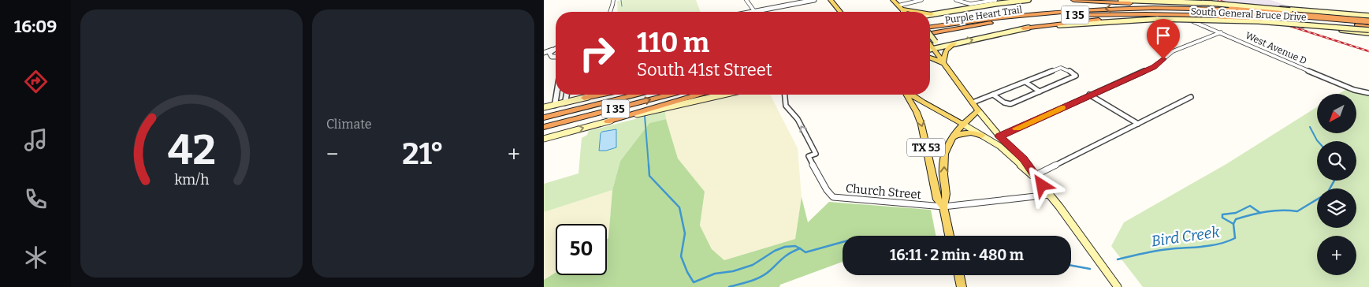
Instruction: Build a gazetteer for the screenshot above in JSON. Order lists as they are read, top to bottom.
{
  "streets": {
    "highway": ["Purple Heart Trail", "I 35"],
    "main road": ["South General Bruce Drive", "TX 53"],
    "street": ["West Avenue D", "Church Street"]
  },
  "crossings": [
    ["South General Bruce Drive", "West Avenue D"],
    ["TX 53", "Church Street"]
  ],
  "one_way": ["Church Street"],
  "water": ["Bird Creek"],
  "north": "bottom left",
  "page": {
    "tabs": "16:09",
    "tile": "Climate",
    "turn": ["110 m", "South 41st Street"],
    "map_buttons": "+",
    "heat": ["−", "21°", "+"],
    "limit": "50",
    "trip": "16:11 · 2 min · 480 m",
    "gauge": ["42", "km/h"]
  }
}
